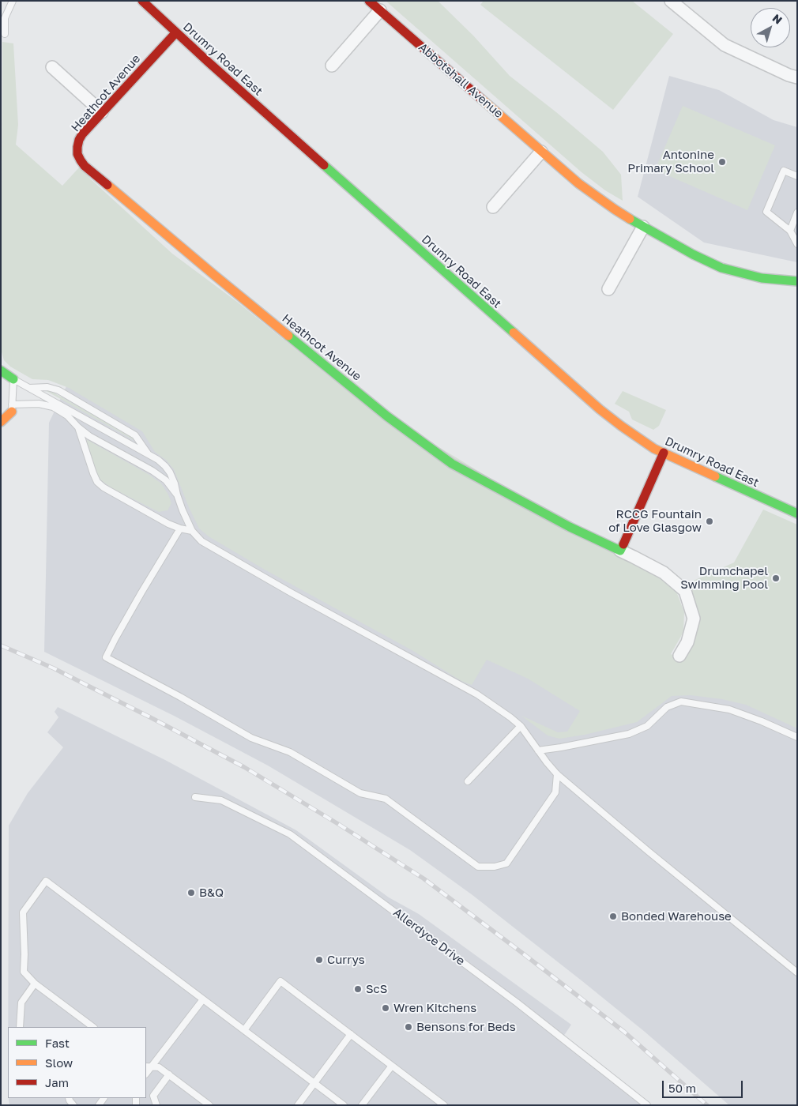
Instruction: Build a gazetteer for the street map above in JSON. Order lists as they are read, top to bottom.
{
  "streets": {
    "street": ["Drumry Road East", "Abbotshall Avenue", "Heathcot Avenue"],
    "lane": ["Allerdyce Drive"]
  },
  "crossings": [
    ["Drumry Road East", "Heathcot Avenue"]
  ],
  "places": [
    "Antonine Primary School",
    "RCCG Fountain of Love Glasgow",
    "Drumchapel Swimming Pool",
    "B&Q",
    "Bonded Warehouse",
    "Currys",
    "ScS",
    "Wren Kitchens",
    "Bensons for Beds"
  ],
  "legend": ["Fast", "Slow", "Jam"],
  "scale_bar": "50 m",
  "north": "top right"
}
